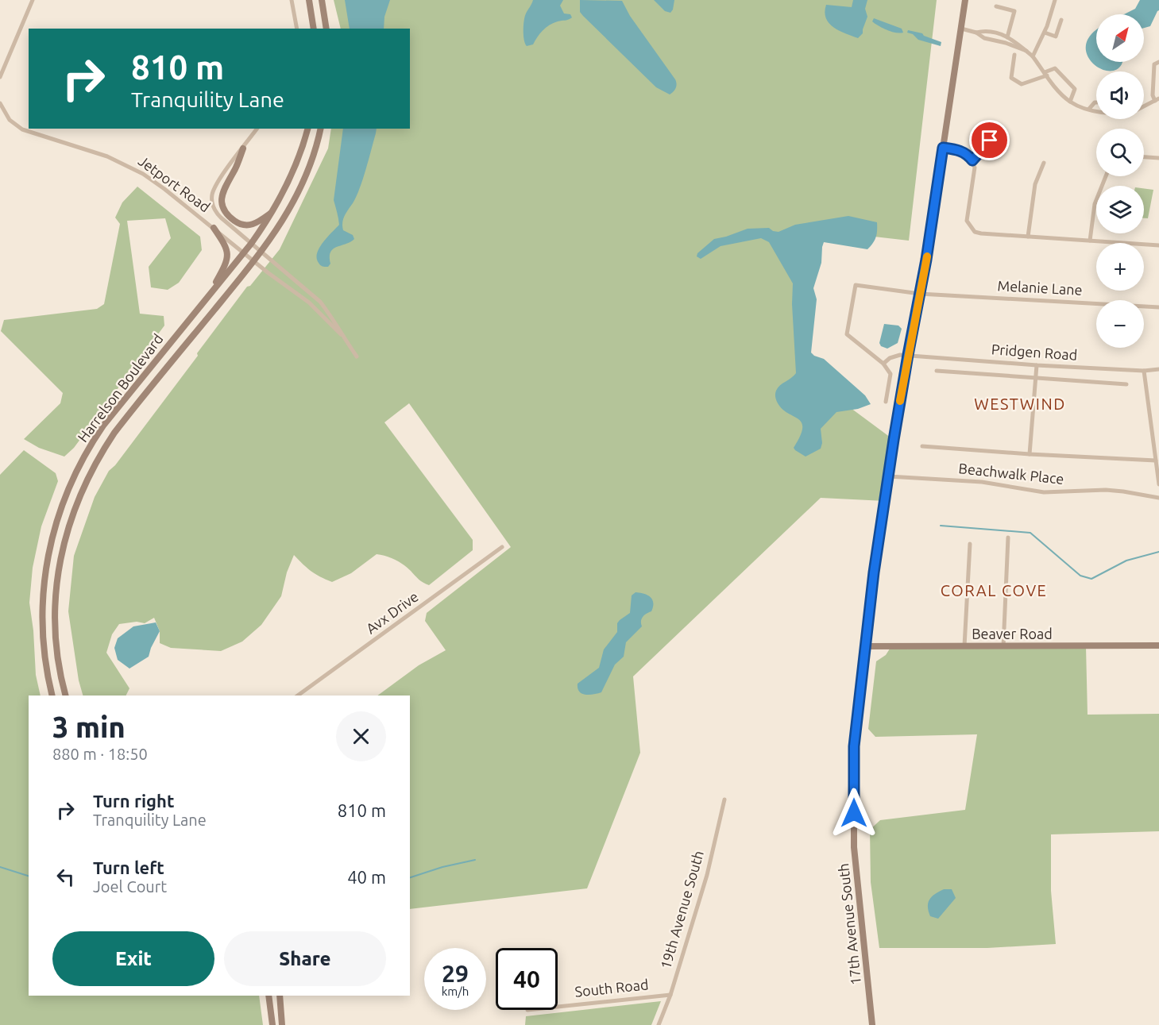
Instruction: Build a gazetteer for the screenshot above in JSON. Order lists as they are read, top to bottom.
{
  "streets": {
    "main road": ["Harrelson Boulevard", "Beaver Road", "17th Avenue South"],
    "street": [
      "Jetport Road",
      "Melanie Lane",
      "Pridgen Road",
      "Beachwalk Place",
      "Avx Drive",
      "19th Avenue South",
      "South Road"
    ]
  },
  "crossings": [
    ["Jetport Road", "Harrelson Boulevard"],
    ["Melanie Lane", "17th Avenue South"],
    ["Pridgen Road", "17th Avenue South"],
    ["Beachwalk Place", "17th Avenue South"],
    ["Beaver Road", "17th Avenue South"],
    ["19th Avenue South", "South Road"]
  ],
  "districts": ["WESTWIND", "CORAL COVE"],
  "north": "top right",
  "page": {
    "map_buttons": ["+", "−"],
    "turn": ["810 m", "Tranquility Lane"],
    "heading": ["3 min", "880 m · 18:50"],
    "list": [
      {
        "name": "Turn right",
        "note": "Tranquility Lane",
        "value": "810 m"
      },
      {
        "name": "Turn left",
        "note": "Joel Court",
        "value": "40 m"
      }
    ],
    "buttons": ["Exit", "Share"],
    "speed": "29 km/h",
    "limit": "40"
  }
}
